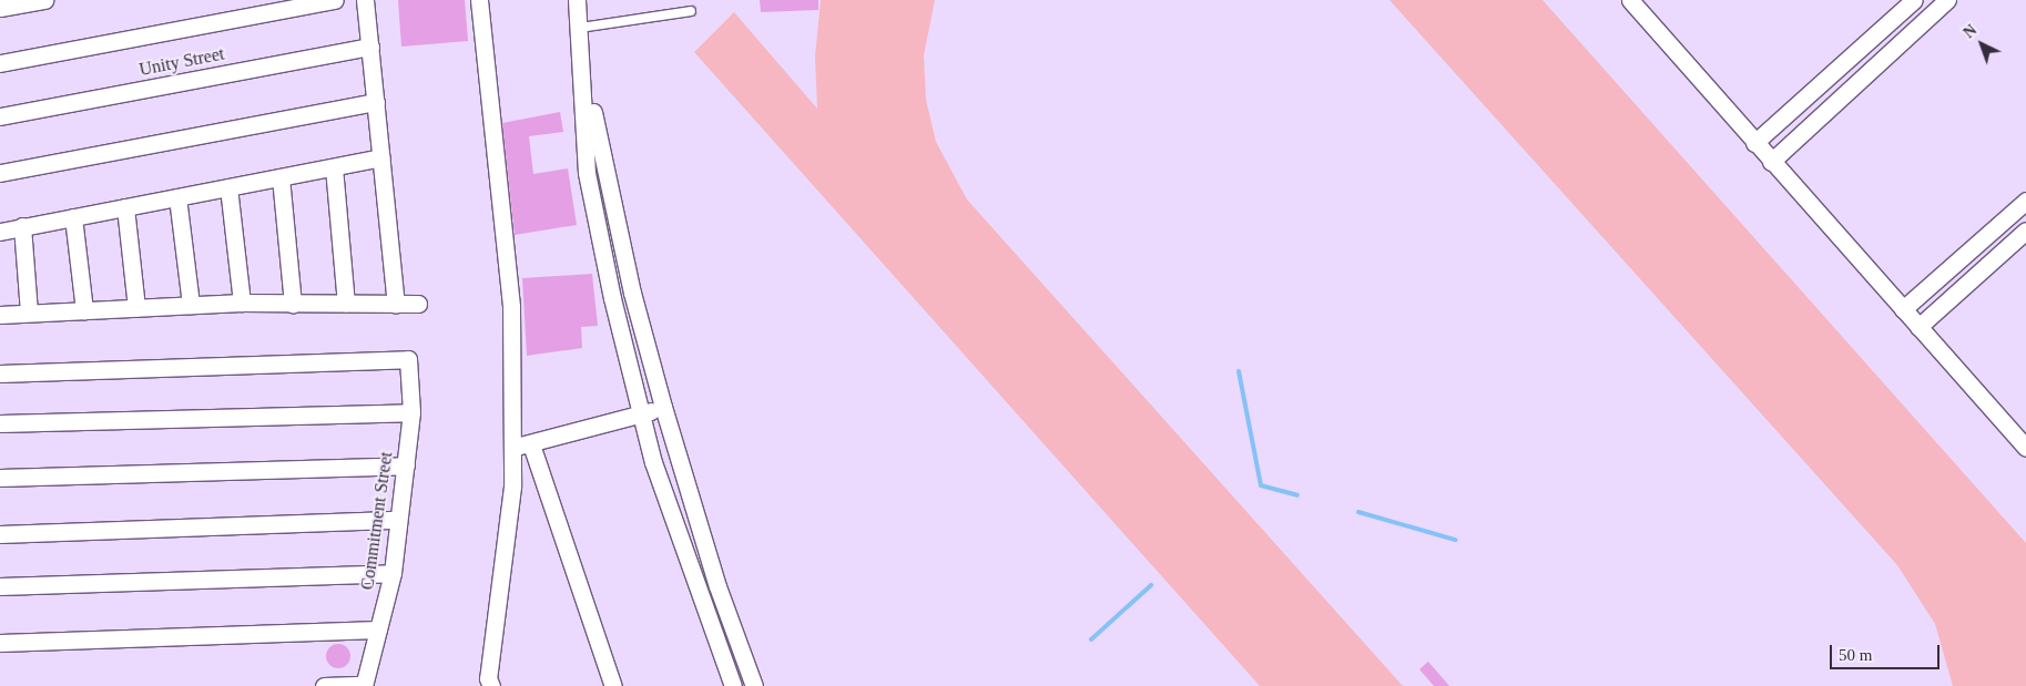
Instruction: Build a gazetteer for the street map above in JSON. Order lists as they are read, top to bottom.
{
  "streets": {
    "street": ["Unity Street", "Commitment Street"]
  },
  "scale_bar": "50 m",
  "north": "top left"
}
